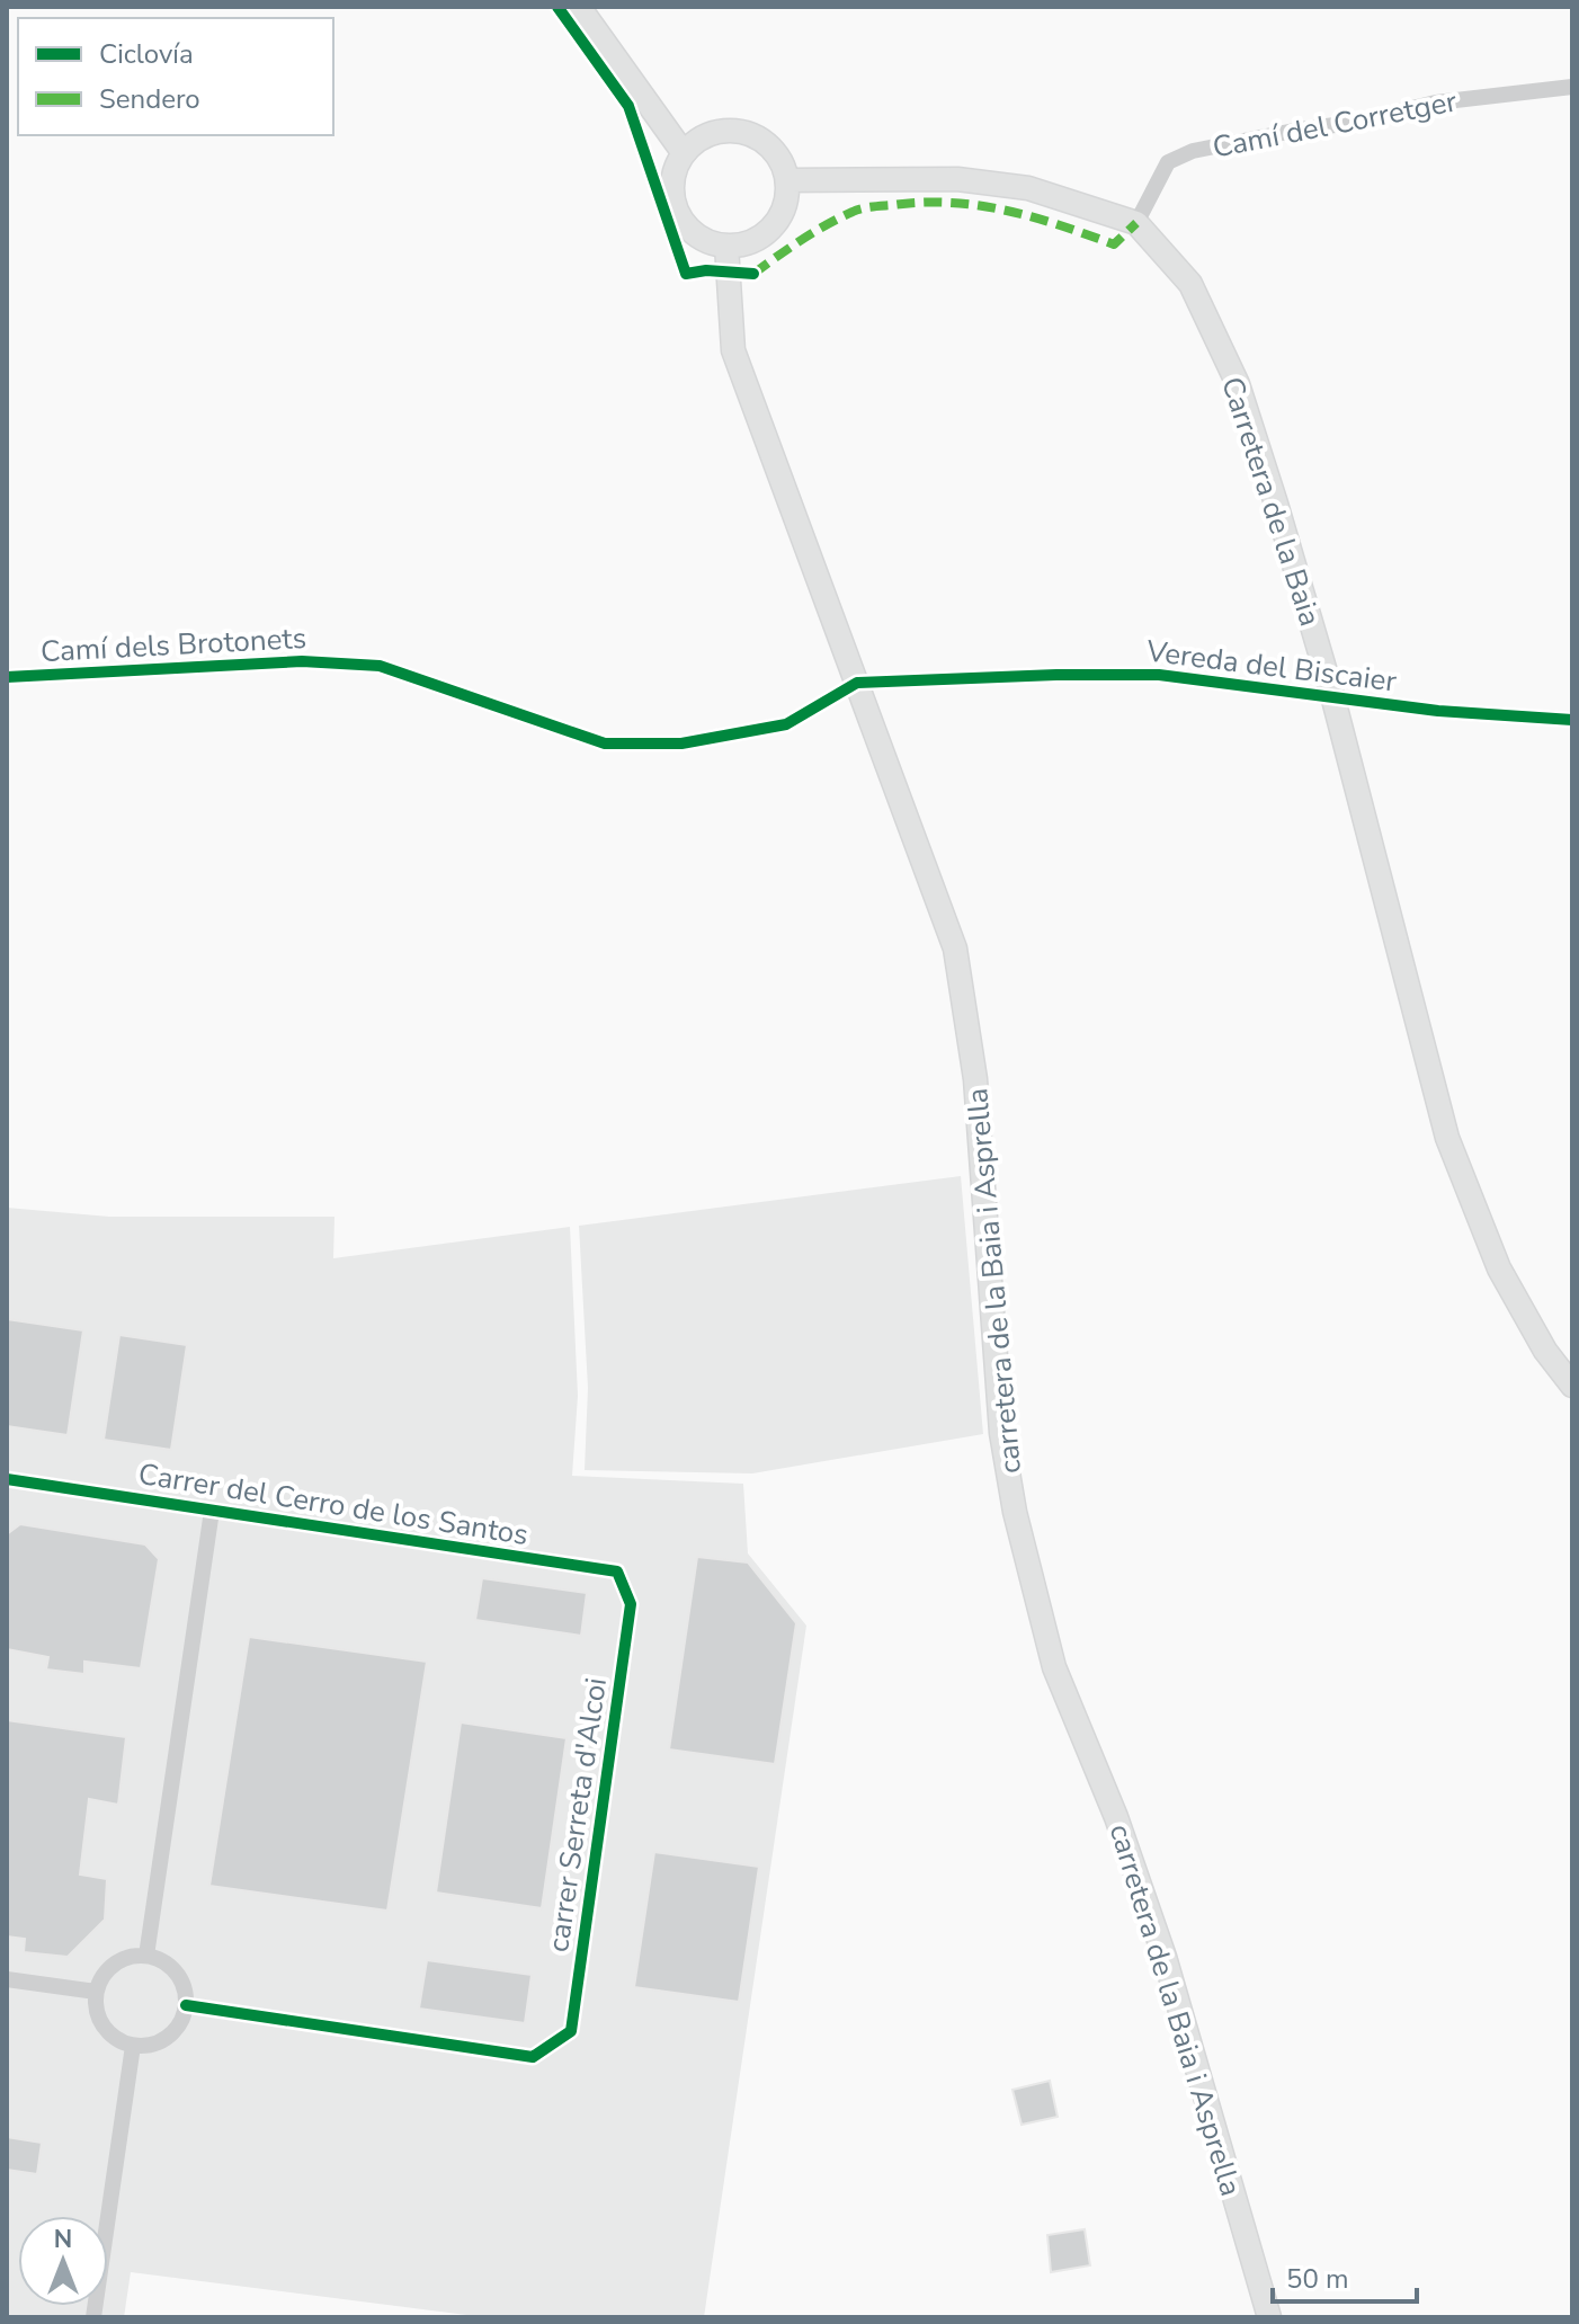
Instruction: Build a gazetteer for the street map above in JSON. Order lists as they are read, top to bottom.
{
  "streets": {
    "main road": ["Carretera de la Baia", "carretera de la Baia i Asprella"],
    "street": [
      "Camí del Corretger",
      "Camí dels Brotonets",
      "Vereda del Biscaier",
      "Carrer del Cerro de los Santos",
      "carrer Serreta d'Alcoi"
    ]
  },
  "crossings": [
    ["Camí del Corretger", "Carretera de la Baia"],
    ["Carretera de la Baia", "Vereda del Biscaier"],
    ["Camí dels Brotonets", "Vereda del Biscaier"],
    ["Camí dels Brotonets", "carretera de la Baia i Asprella"],
    ["Vereda del Biscaier", "carretera de la Baia i Asprella"],
    ["Carrer del Cerro de los Santos", "carrer Serreta d'Alcoi"]
  ],
  "legend": ["Ciclovía", "Sendero"],
  "scale_bar": "50 m",
  "north": "top"
}
